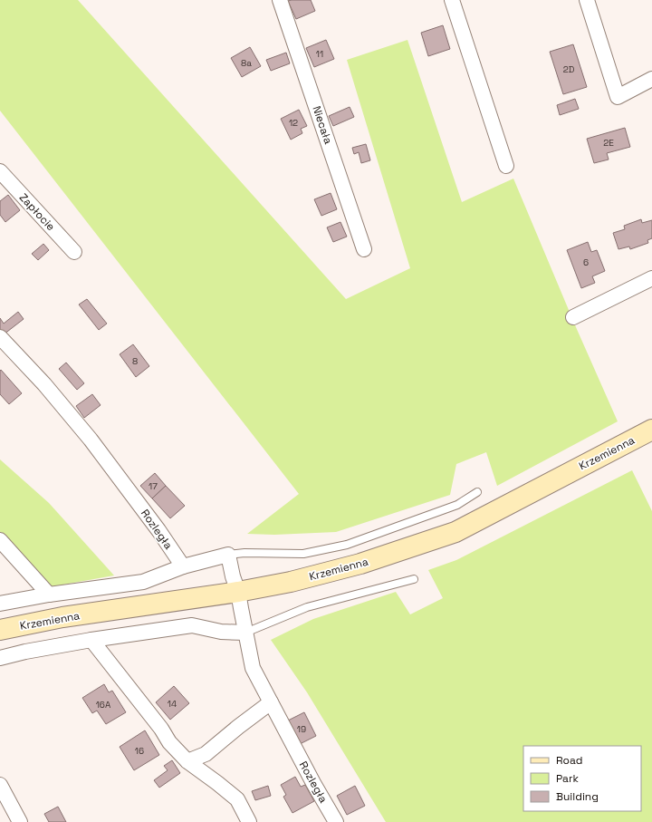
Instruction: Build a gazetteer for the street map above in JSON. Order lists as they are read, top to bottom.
{
  "streets": {
    "main road": ["Krzemienna"],
    "street": ["Niecała", "Zapłocie", "Rozległa"]
  },
  "crossings": [
    ["Krzemienna", "Rozległa"]
  ],
  "house_numbers": [
    "11",
    "8a",
    "2D",
    "12",
    "2E",
    "6",
    "8",
    "17",
    "14",
    "16A",
    "19",
    "16"
  ],
  "legend": ["Road", "Park", "Building"]
}
